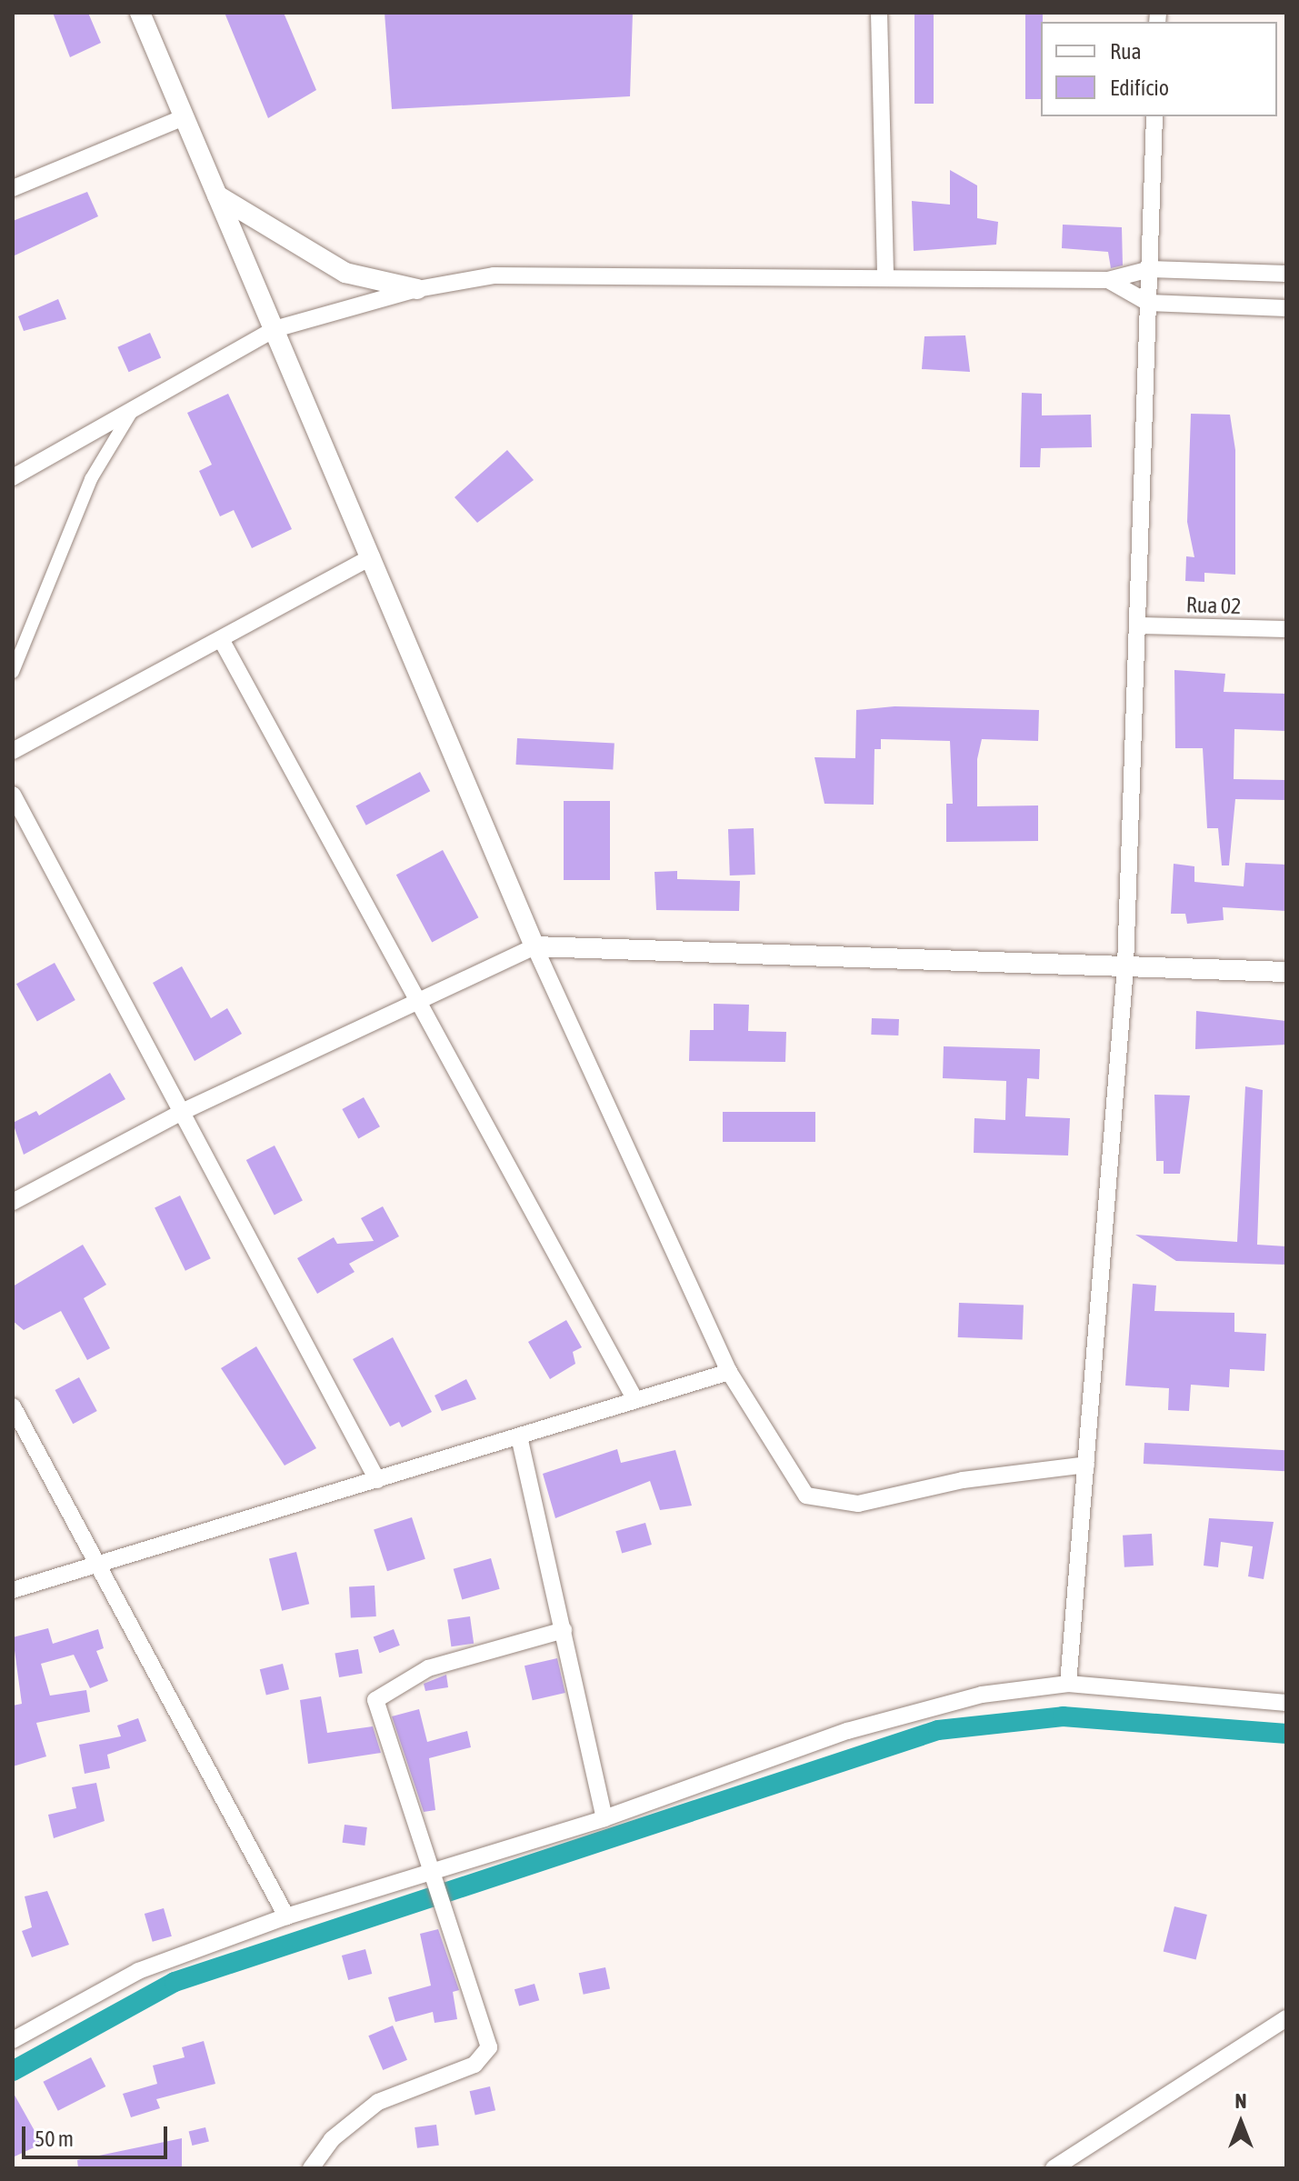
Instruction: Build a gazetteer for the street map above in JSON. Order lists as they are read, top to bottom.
{
  "streets": {
    "street": ["Rua 02"]
  },
  "legend": ["Rua", "Edifício"],
  "scale_bar": "50 m",
  "north": "top"
}
